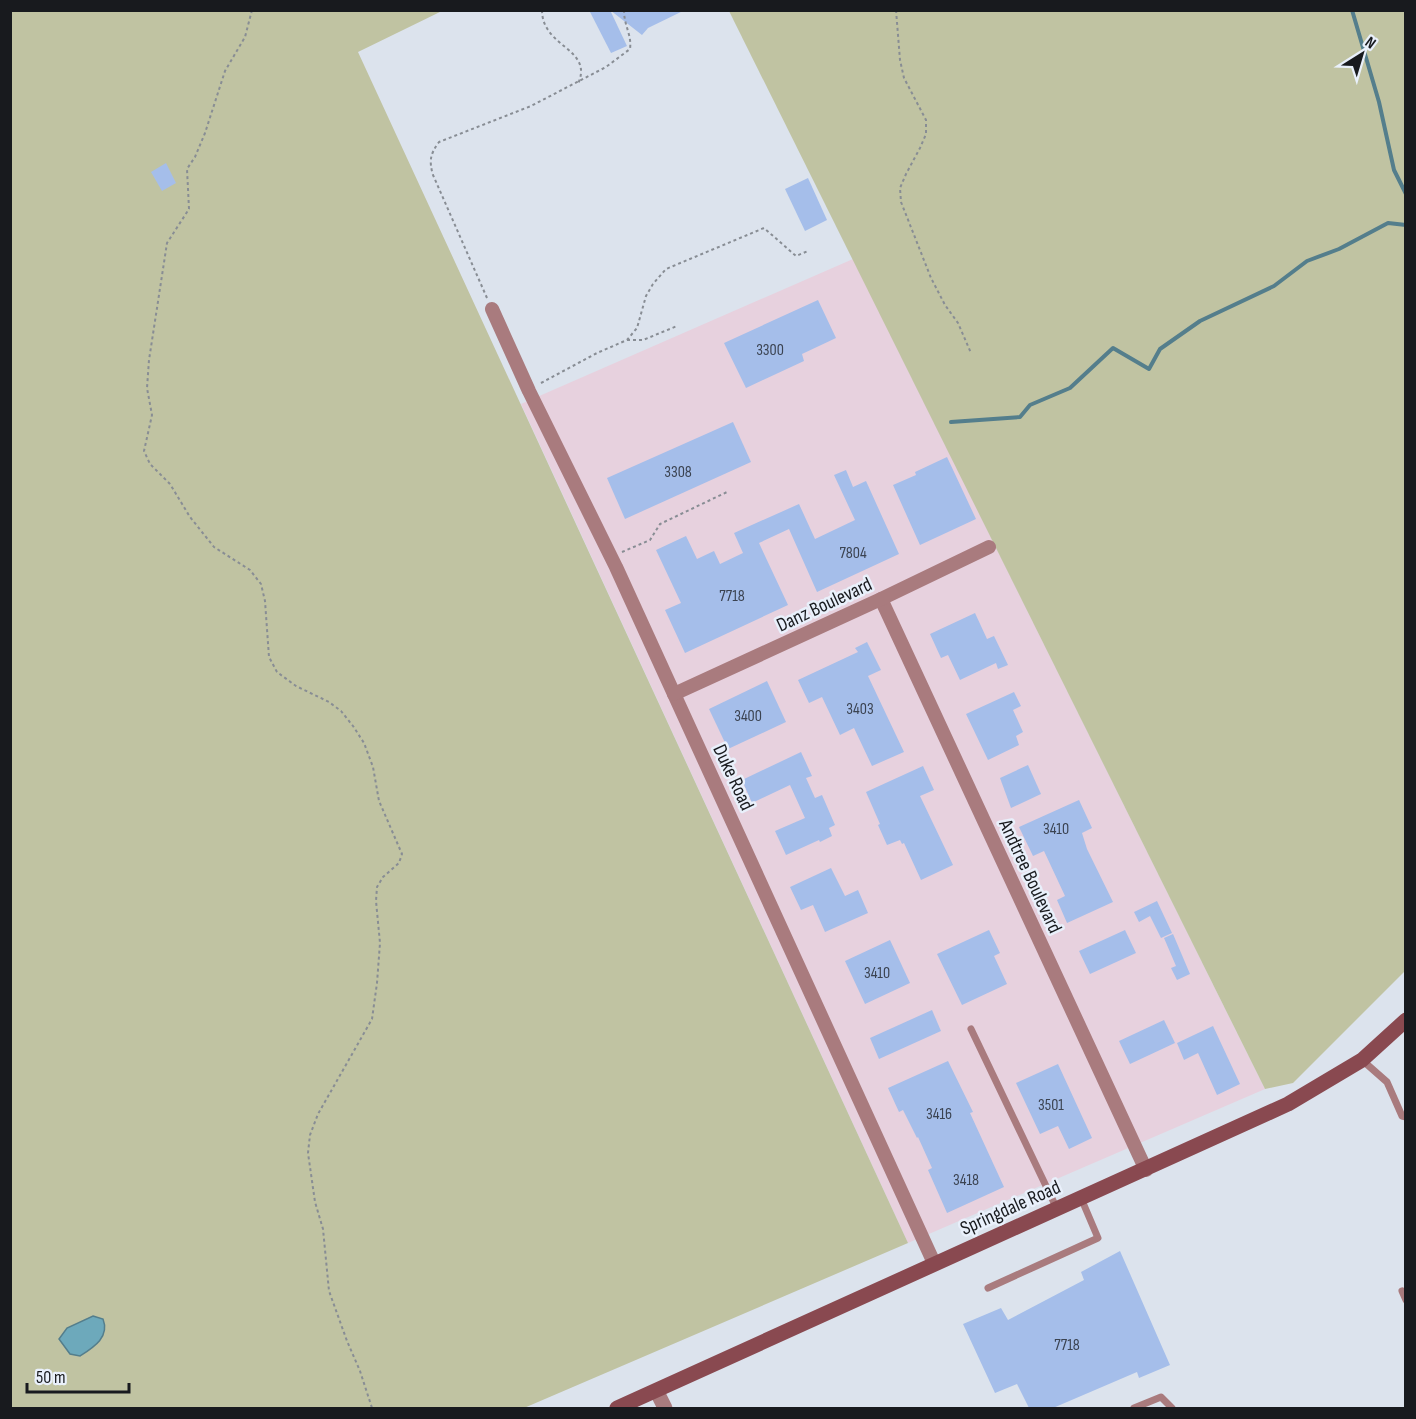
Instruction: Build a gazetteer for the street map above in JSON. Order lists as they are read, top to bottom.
{
  "streets": {
    "main road": ["Springdale Road"],
    "street": ["Danz Boulevard", "Duke Road", "Andtree Boulevard"]
  },
  "crossings": [
    ["Danz Boulevard", "Duke Road"],
    ["Danz Boulevard", "Andtree Boulevard"],
    ["Duke Road", "Springdale Road"],
    ["Andtree Boulevard", "Springdale Road"]
  ],
  "house_numbers": [
    "3300",
    "3308",
    "7804",
    "7718",
    "3403",
    "3400",
    "3410",
    "3410",
    "3501",
    "3416",
    "3418",
    "7718"
  ],
  "scale_bar": "50 m",
  "north": "top right"
}
